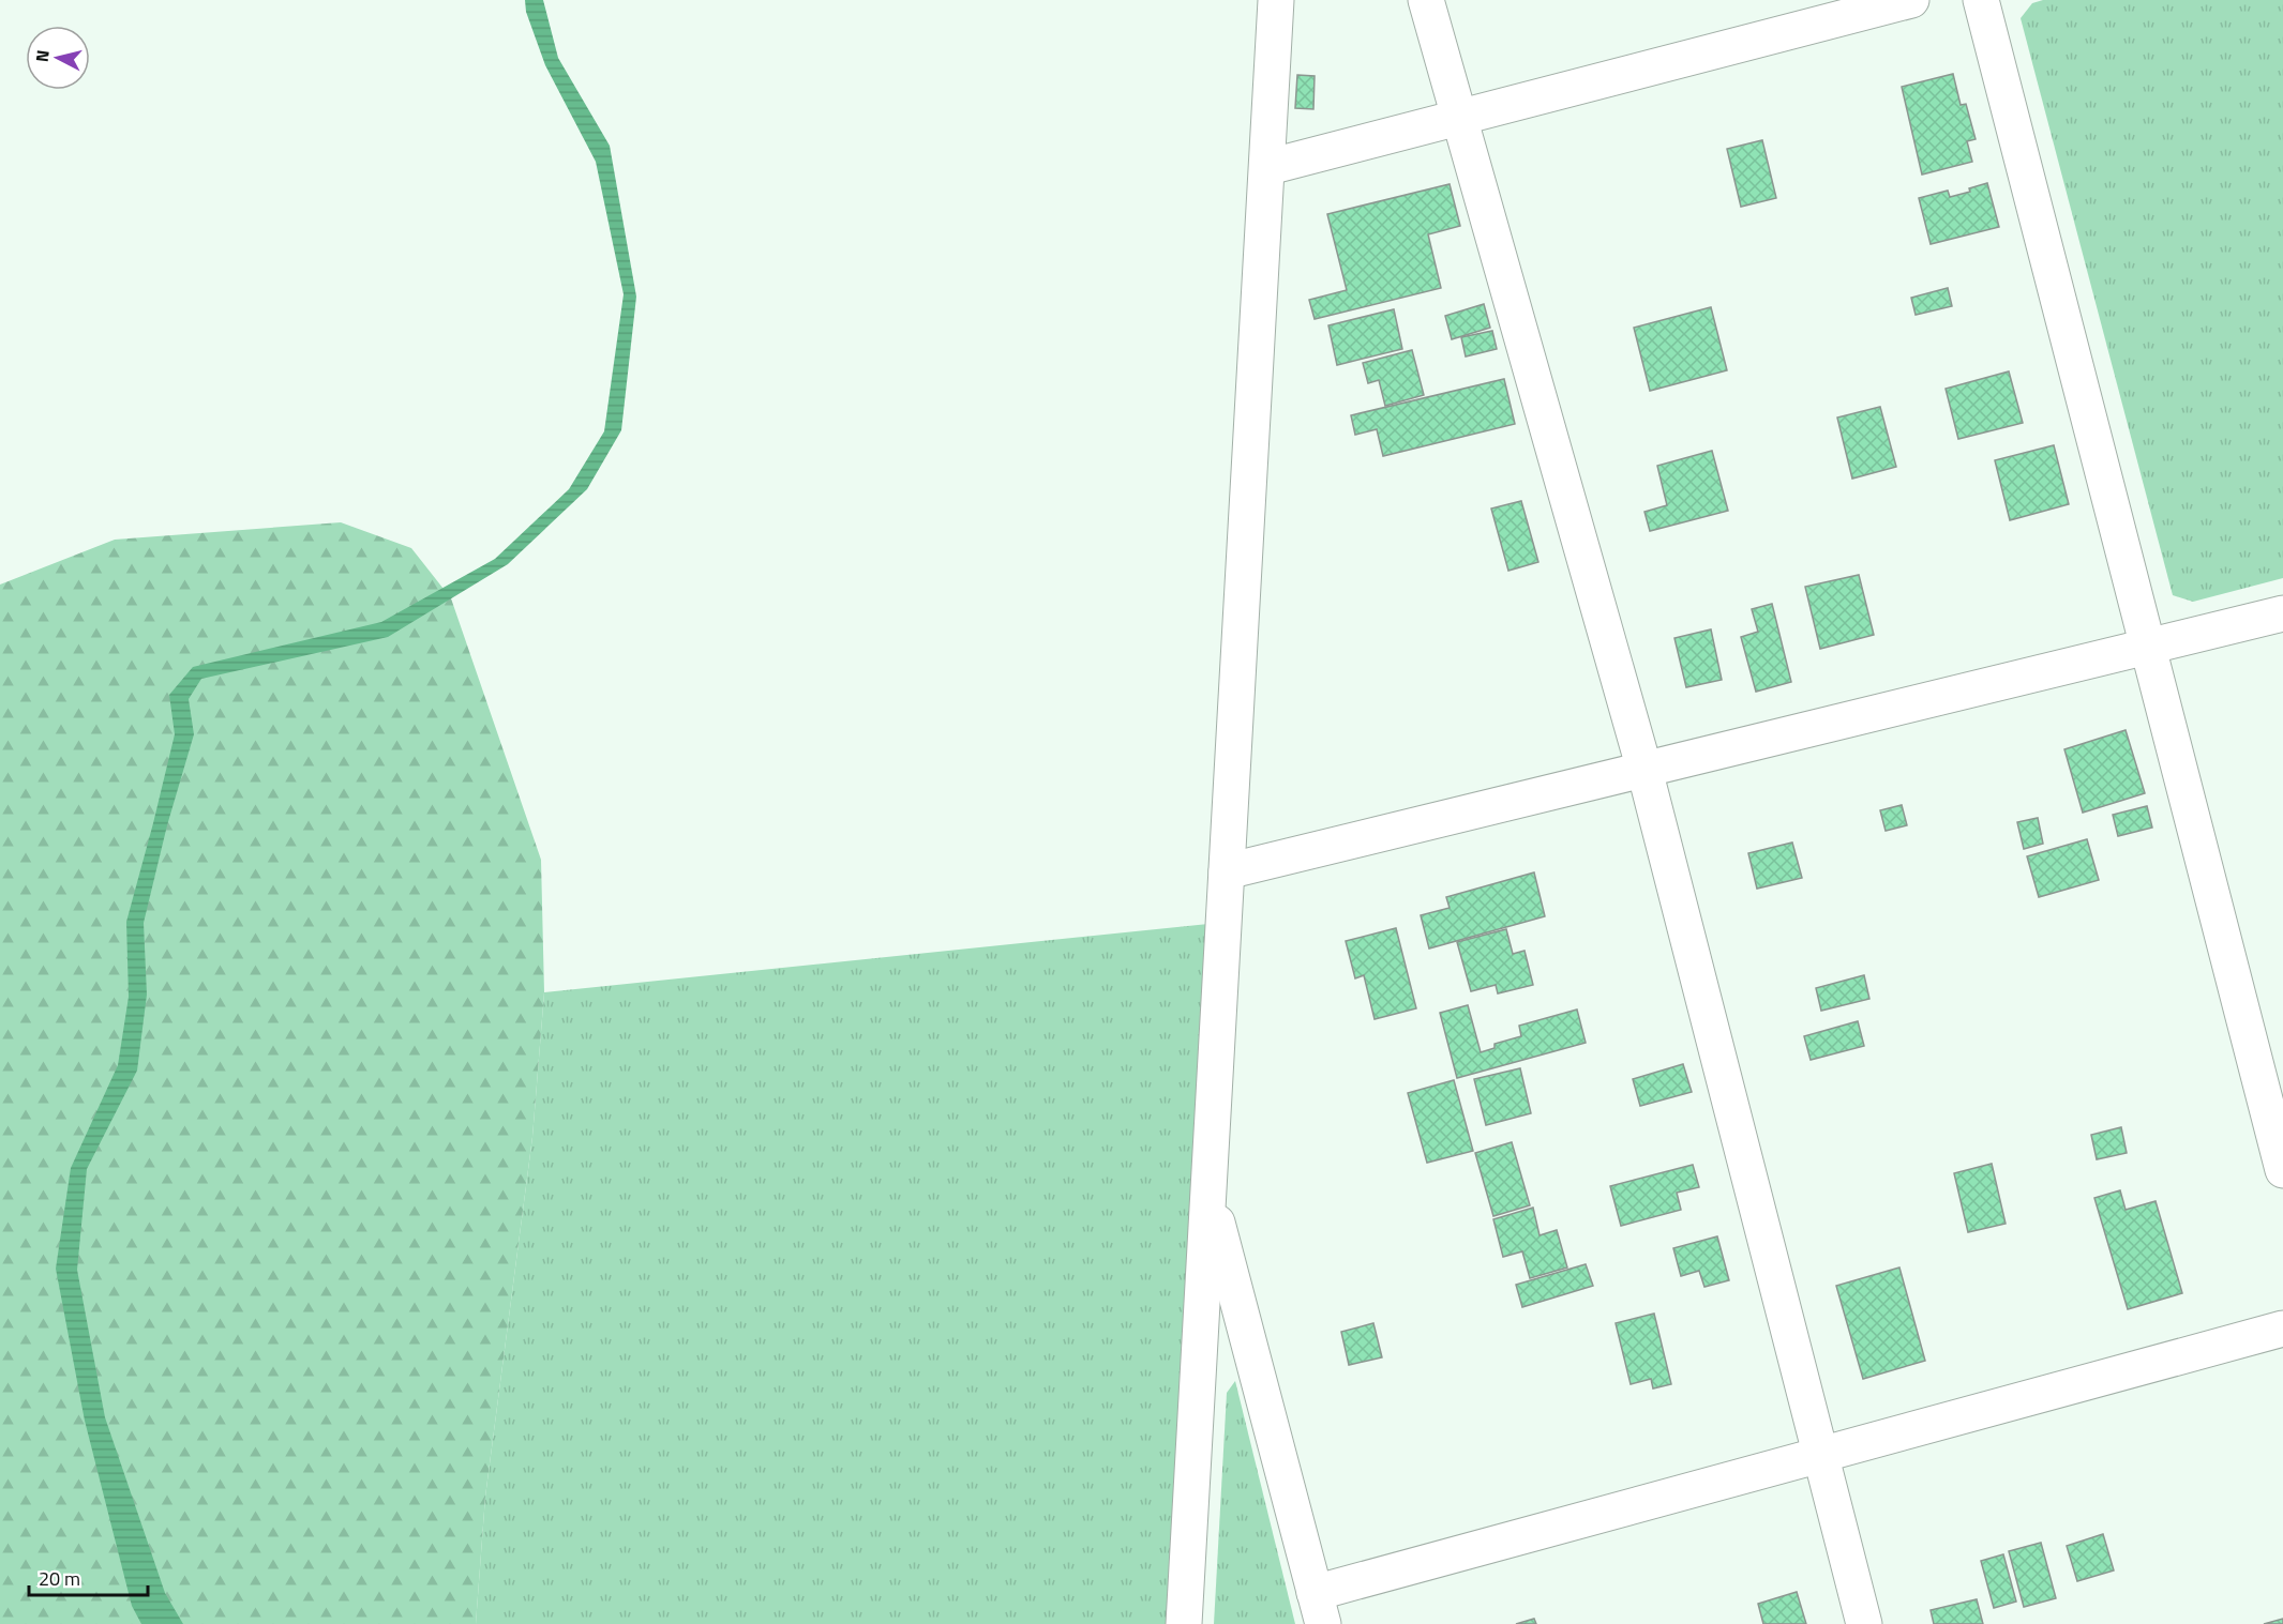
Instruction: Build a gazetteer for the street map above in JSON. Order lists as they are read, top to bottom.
{
  "scale_bar": "20 m",
  "north": "left"
}
